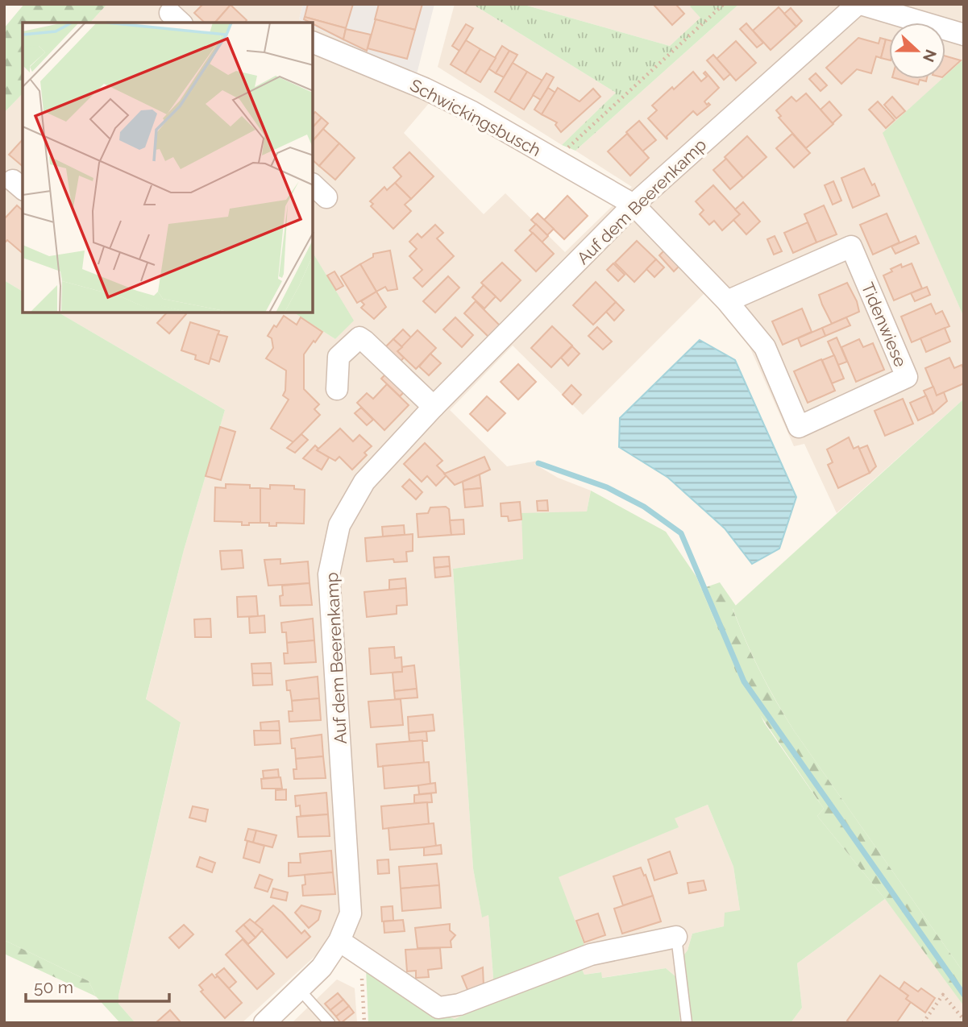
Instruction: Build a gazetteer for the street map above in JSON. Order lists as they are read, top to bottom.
{
  "streets": {
    "street": ["Schwickingsbusch", "Auf dem Beerenkamp", "Tidenwiese"]
  },
  "crossings": [
    ["Schwickingsbusch", "Auf dem Beerenkamp"],
    ["Schwickingsbusch", "Tidenwiese"],
    ["Auf dem Beerenkamp", "Tidenwiese"]
  ],
  "scale_bar": "50 m",
  "north": "right"
}
